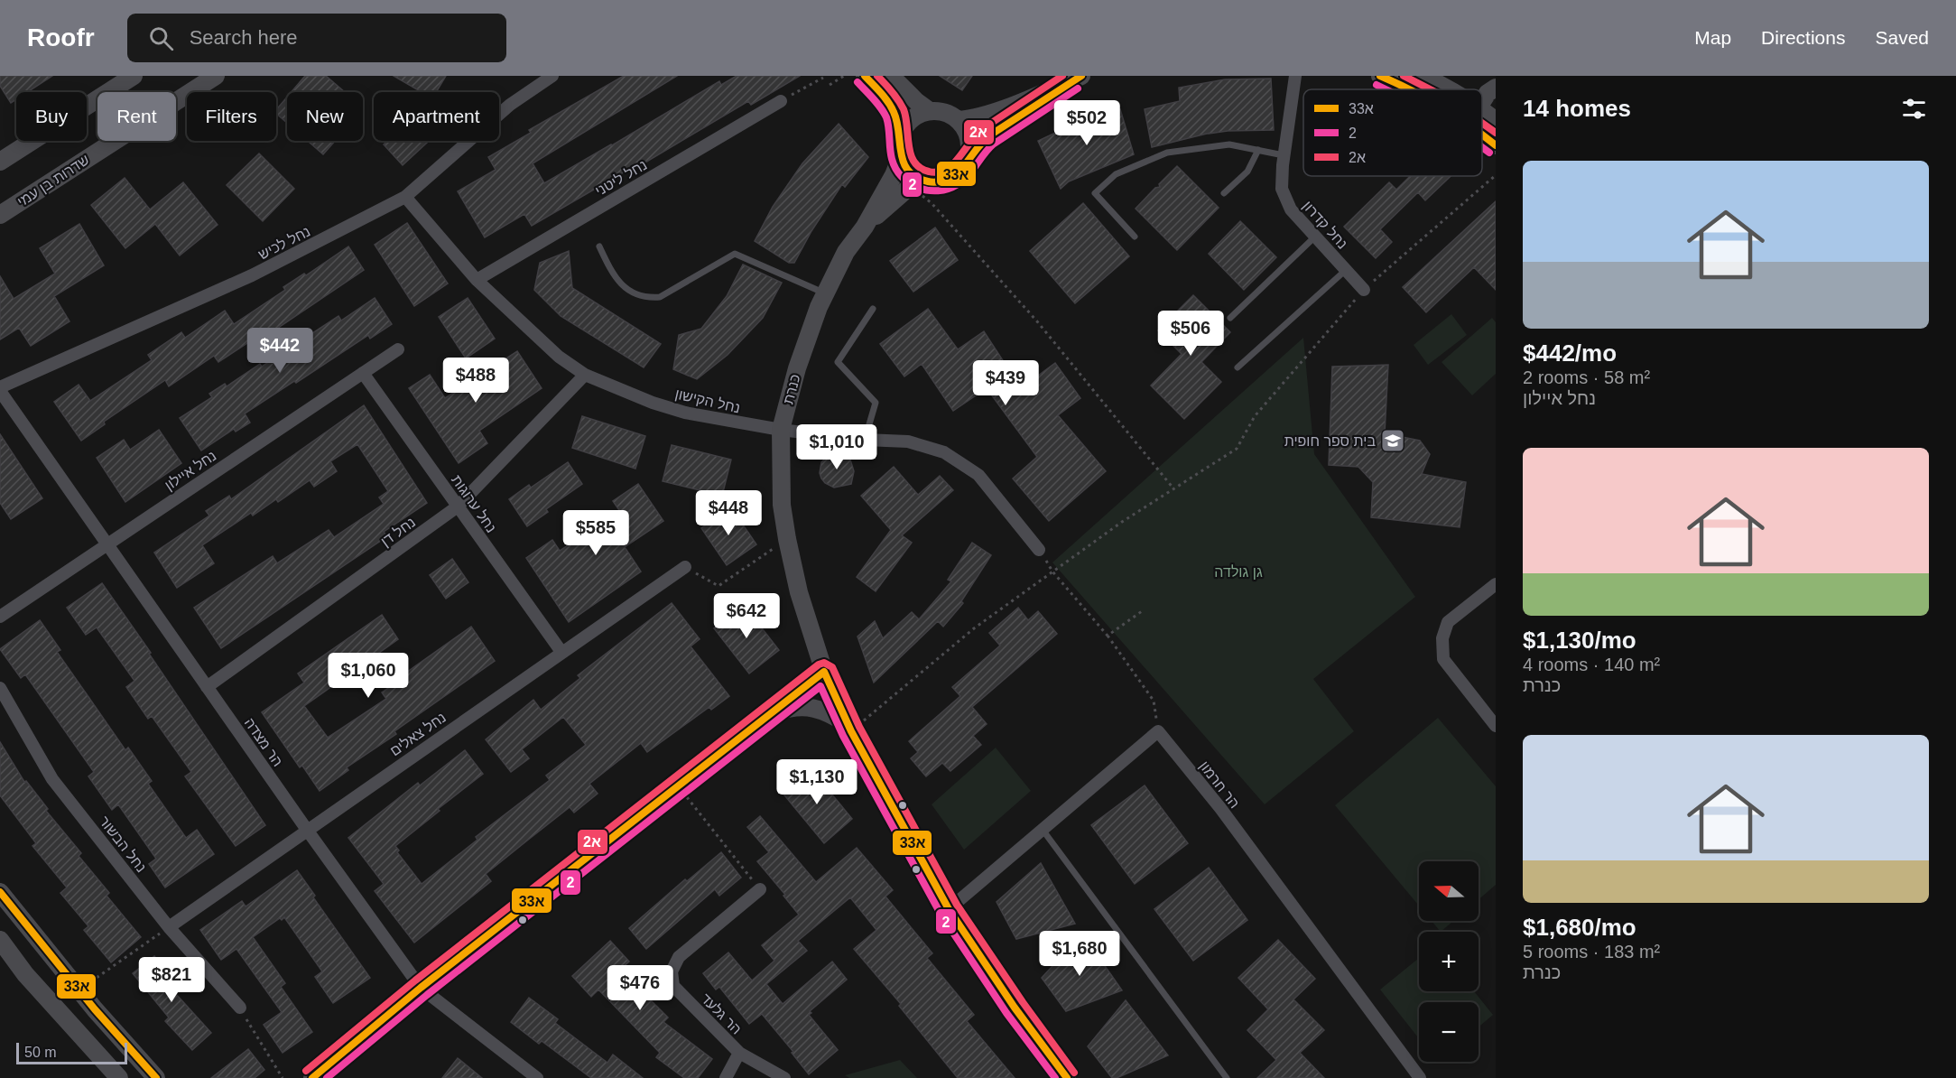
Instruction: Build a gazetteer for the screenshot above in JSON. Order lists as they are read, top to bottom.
{
  "streets": {
    "street": [
      "נחל ליטני",
      "שדרות בן עמי",
      "נחל קדרון",
      "נחל לכיש",
      "כנרת",
      "נחל הקישון",
      "נחל איילון",
      "נחל ערוגות",
      "נחל דן",
      "נחל צאלים",
      "הר מצדה",
      "הר חרמון",
      "נחל הבשור",
      "הר גלעד"
    ]
  },
  "crossings": [
    ["נחל ליטני", "נחל הקישון"],
    ["נחל לכיש", "נחל הקישון"],
    ["נחל לכיש", "הר מצדה"],
    ["כנרת", "נחל הקישון"],
    ["נחל הקישון", "נחל דן"],
    ["נחל איילון", "נחל ערוגות"],
    ["נחל איילון", "הר מצדה"],
    ["נחל ערוגות", "נחל דן"],
    ["נחל ערוגות", "נחל צאלים"],
    ["נחל דן", "הר מצדה"],
    ["נחל צאלים", "הר מצדה"],
    ["נחל צאלים", "נחל הבשור"]
  ],
  "parks": ["גן גולדה"],
  "places": {
    "school or university": ["בית ספר חופית"]
  },
  "lines": ["transit line 33א", "transit line 2א", "transit line 2"],
  "legend": ["33א", "2", "2א"],
  "scale_bar": "50 m",
  "north": "left",
  "page": {
    "header": "Roofr",
    "search": "Search here",
    "nav": ["Map", "Directions", "Saved"],
    "heading": "14 homes",
    "chip": [
      "Buy",
      "Rent",
      "Filters",
      "New",
      "Apartment"
    ],
    "price": [
      "$502",
      "$506",
      "$442",
      "$488",
      "$439",
      "$1,010",
      "$448",
      "$585",
      "$642",
      "$1,060",
      "$1,130",
      "$1,680",
      "$821",
      "$476"
    ],
    "list": [
      {
        "name": "$442/mo",
        "note": "2 rooms · 58 m² · נחל איילון"
      },
      {
        "name": "$1,130/mo",
        "note": "4 rooms · 140 m² · כנרת"
      },
      {
        "name": "$1,680/mo",
        "note": "5 rooms · 183 m² · כנרת"
      }
    ],
    "map_buttons": ["+", "−"],
    "scale": "50 m"
  }
}
